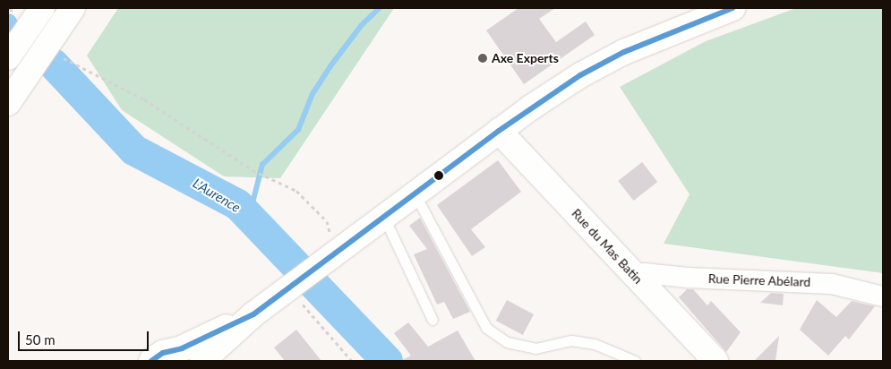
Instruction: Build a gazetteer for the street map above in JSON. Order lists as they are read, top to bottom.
{
  "streets": {
    "main road": ["Rue du Mas Batin"],
    "street": ["Rue Pierre Abélard"]
  },
  "crossings": [
    ["Rue du Mas Batin", "Rue Pierre Abélard"]
  ],
  "water": ["L'Aurence"],
  "places": ["Axe Experts"],
  "scale_bar": "50 m"
}
